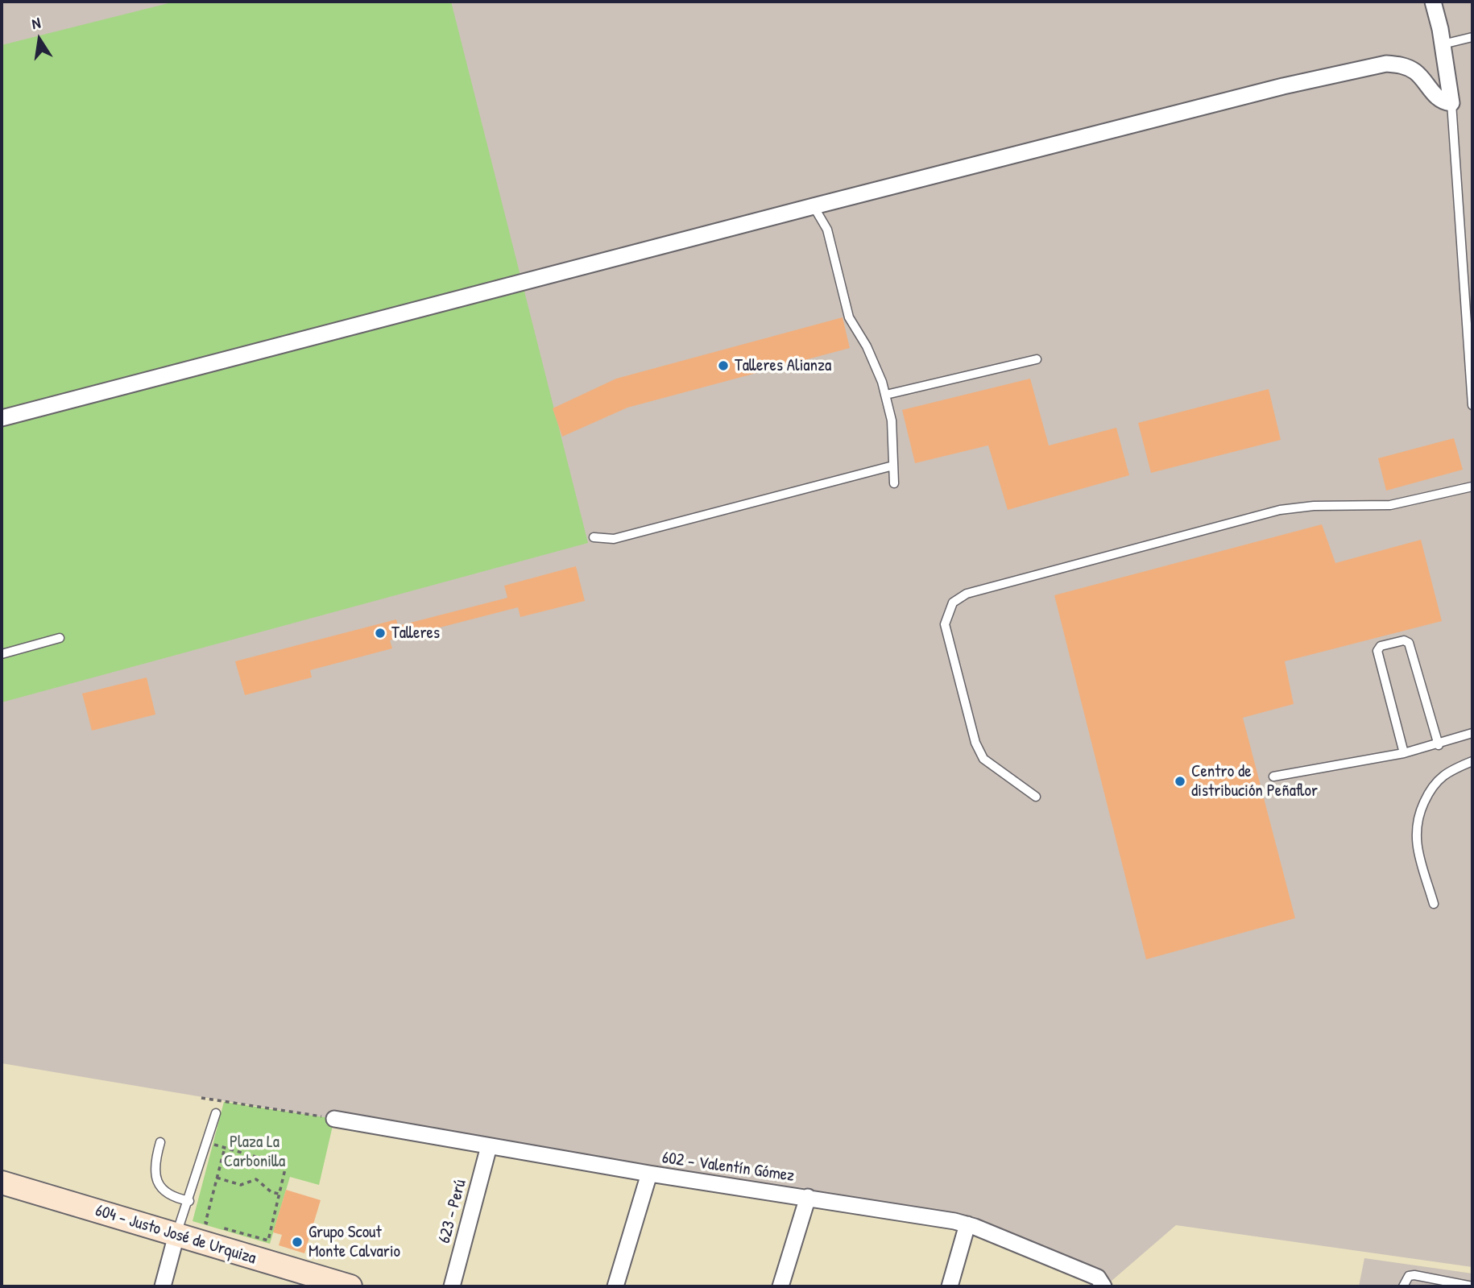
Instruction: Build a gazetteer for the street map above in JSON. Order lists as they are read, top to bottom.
{
  "streets": {
    "main road": ["604 - Justo José de Urquiza"],
    "street": ["602 - Valentín Gómez", "623 - Perú"]
  },
  "crossings": [
    ["602 - Valentín Gómez", "623 - Perú"]
  ],
  "parks": ["Plaza La Carbonilla"],
  "places": [
    "Talleres Alianza",
    "Talleres",
    "Centro de distribución Peñaflor",
    "Grupo Scout Monte Calvario"
  ],
  "north": "top"
}
